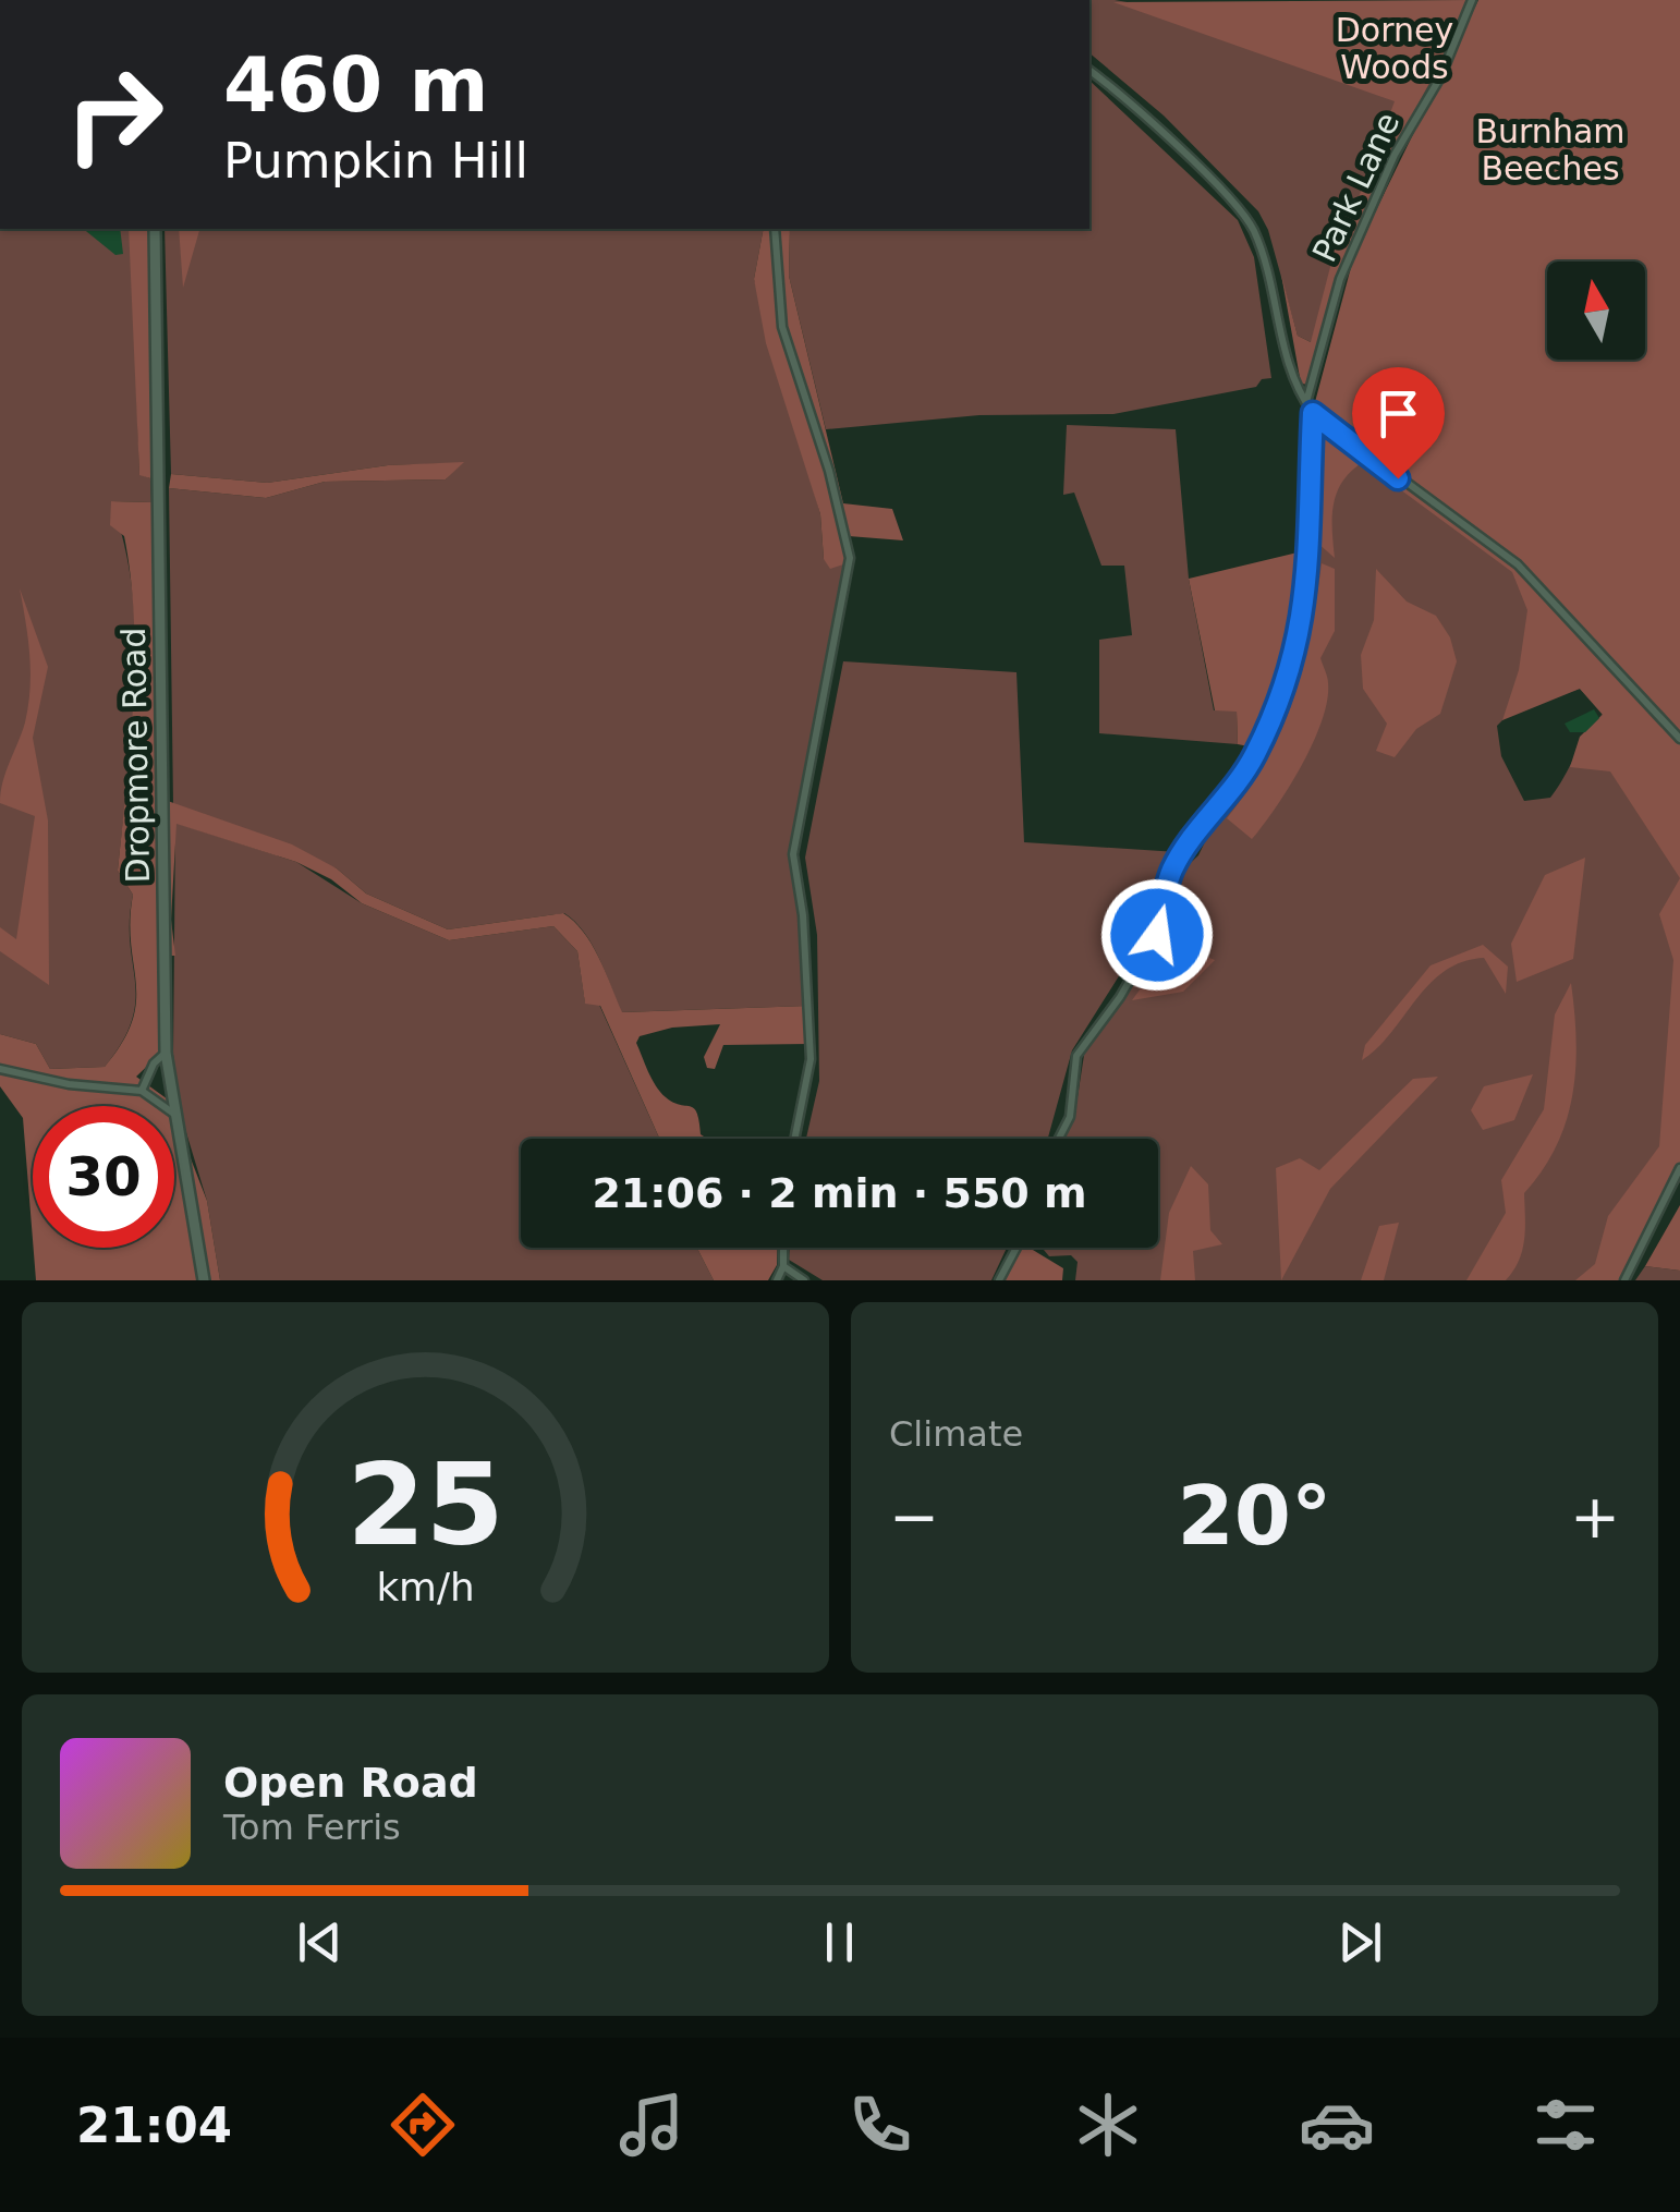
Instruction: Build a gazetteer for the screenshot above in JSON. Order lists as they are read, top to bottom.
{
  "streets": {
    "street": ["Park Lane", "Dropmore Road"]
  },
  "parks": ["Dorney Woods", "Burnham Beeches"],
  "north": "top",
  "page": {
    "turn": ["460 m", "Pumpkin Hill"],
    "limit": "30",
    "trip": "21:06 · 2 min · 550 m",
    "tile": "Climate",
    "heat": ["−", "20°", "+"],
    "song": ["Open Road", "Tom Ferris"],
    "tabs": "21:04",
    "gauge": ["25", "km/h"]
  }
}
